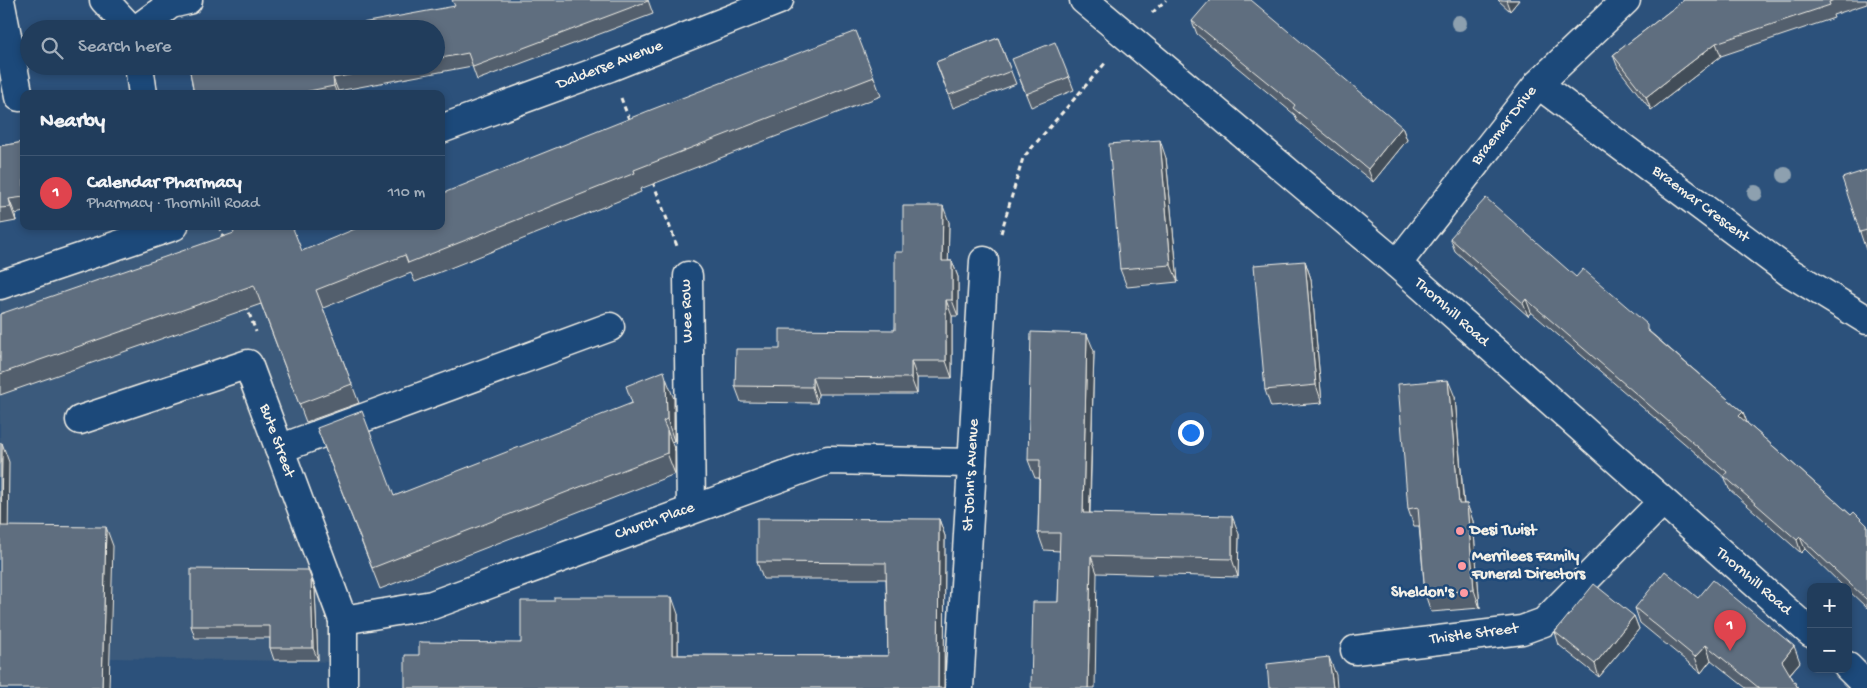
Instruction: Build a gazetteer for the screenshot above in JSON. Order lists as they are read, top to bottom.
{
  "streets": {
    "street": [
      "Dalderse Avenue",
      "Braemar Drive",
      "Braemar Crescent",
      "Wee Row",
      "Thornhill Road",
      "Bute Street",
      "St John's Avenue",
      "Church Place",
      "Thistle Street"
    ]
  },
  "crossings": [
    ["Braemar Drive", "Braemar Crescent"],
    ["Braemar Drive", "Thornhill Road"],
    ["Wee Row", "Church Place"],
    ["Thornhill Road", "Thistle Street"],
    ["Bute Street", "Church Place"],
    ["St John's Avenue", "Church Place"]
  ],
  "places": ["Desi Twist", "Merrilees Family Funeral Directors", "Sheldon's"],
  "page": {
    "search": "Search here",
    "heading": "Nearby",
    "list": [
      {
        "mark": "1",
        "name": "Calendar Pharmacy",
        "note": "Pharmacy · Thornhill Road",
        "value": "110 m"
      }
    ],
    "map_buttons": ["+", "−"],
    "pins": "1"
  }
}
